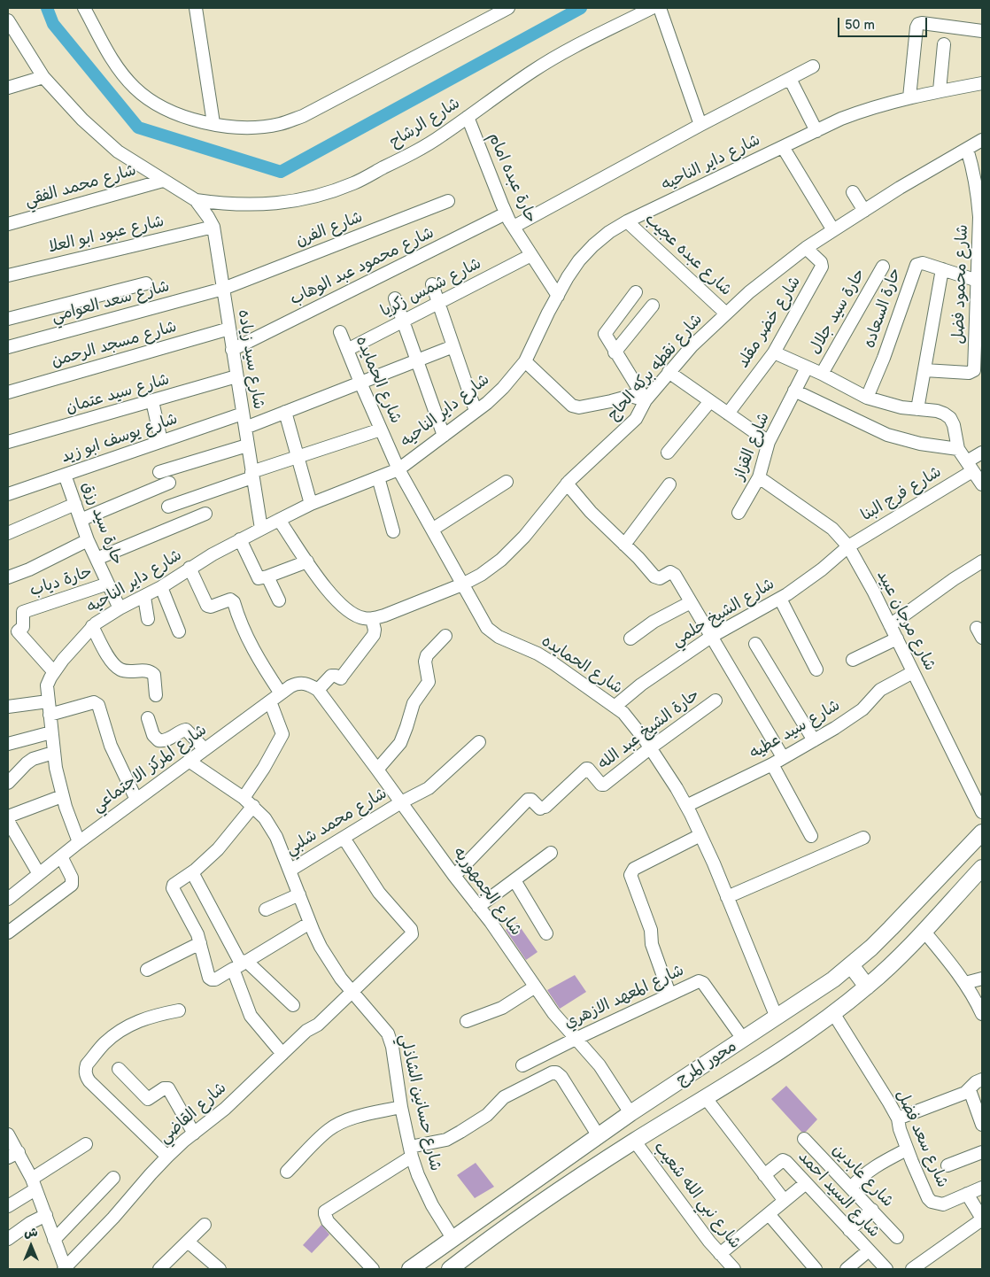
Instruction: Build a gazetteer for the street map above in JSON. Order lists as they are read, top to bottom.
{
  "streets": {
    "main road": ["محور المرج"],
    "street": [
      "شارع الرشاح",
      "شارع داير الناحيه",
      "حارة عبده امام",
      "شارع محمد الفقي",
      "شارع الفرن",
      "شارع عبود ابو العلا",
      "شارع عبده عجيب",
      "شارع محمود عبد الوهاب",
      "شارع محمود فضل",
      "شارع شمس زكريا",
      "شارع سعد العوامي",
      "حارة السعاده",
      "حارة سيد جلال",
      "شارع خضر مقلد",
      "شارع مسجد الرحمن",
      "شارع سيد زياده",
      "شارع نقطه بركه الحاج",
      "شارع الحمايده",
      "شارع سيد عتمان",
      "شارع يوسف ابو زيد",
      "شارع القزاز",
      "شارع فرج البنا",
      "حارة سيد رزق",
      "حارة دياب",
      "شارع الشيخ حلمي",
      "شارع مرجان عبيد",
      "حارة الشيخ عبد الله",
      "شارع سيد عطيه",
      "شارع المركز الاجتماعي",
      "شارع محمد شلبي",
      "شارع الجمهوريه",
      "شارع المعهد الازهري",
      "شارع حسانين الشاذلي",
      "شارع القاضي",
      "شارع سعد فضل",
      "شارع عابدين",
      "شارع السيد احمد",
      "شارع نبي الله شعيب"
    ]
  },
  "crossings": [
    ["شارع الرشاح", "حارة عبده امام"],
    ["شارع الرشاح", "شارع سيد زياده"],
    ["شارع داير الناحيه", "حارة عبده امام"],
    ["شارع داير الناحيه", "شارع عبده عجيب"],
    ["شارع داير الناحيه", "شارع سيد زياده"],
    ["شارع داير الناحيه", "شارع الحمايده"],
    ["شارع داير الناحيه", "حارة سيد رزق"],
    ["شارع داير الناحيه", "حارة دياب"],
    ["شارع داير الناحيه", "شارع المركز الاجتماعي"],
    ["حارة عبده امام", "شارع محمود عبد الوهاب"],
    ["حارة عبده امام", "شارع شمس زكريا"],
    ["شارع الفرن", "شارع سعد العوامي"],
    ["شارع الفرن", "شارع سيد زياده"],
    ["شارع عبود ابو العلا", "شارع سيد زياده"],
    ["شارع عبده عجيب", "شارع نقطه بركه الحاج"],
    ["شارع محمود عبد الوهاب", "شارع سيد زياده"],
    ["شارع محمود فضل", "حارة السعاده"],
    ["شارع محمود فضل", "شارع نقطه بركه الحاج"],
    ["شارع شمس زكريا", "شارع الحمايده"],
    ["شارع سعد العوامي", "شارع سيد زياده"],
    ["شارع خضر مقلد", "شارع نقطه بركه الحاج"],
    ["شارع مسجد الرحمن", "شارع سيد زياده"],
    ["شارع سيد زياده", "شارع سيد عتمان"],
    ["شارع سيد زياده", "شارع يوسف ابو زيد"],
    ["شارع نقطه بركه الحاج", "شارع الحمايده"],
    ["شارع الحمايده", "شارع الشيخ حلمي"],
    ["شارع الحمايده", "حارة الشيخ عبد الله"],
    ["شارع الحمايده", "شارع سيد عطيه"],
    ["شارع الحمايده", "محور المرج"],
    ["شارع يوسف ابو زيد", "حارة سيد رزق"],
    ["شارع القزاز", "شارع مرجان عبيد"],
    ["شارع فرج البنا", "شارع الشيخ حلمي"],
    ["شارع فرج البنا", "شارع مرجان عبيد"],
    ["حارة سيد رزق", "حارة دياب"],
    ["شارع الشيخ حلمي", "شارع مرجان عبيد"],
    ["شارع مرجان عبيد", "شارع سيد عطيه"],
    ["حارة الشيخ عبد الله", "شارع الجمهوريه"],
    ["شارع المركز الاجتماعي", "شارع الجمهوريه"],
    ["شارع المركز الاجتماعي", "شارع حسانين الشاذلي"],
    ["شارع محمد شلبي", "شارع الجمهوريه"],
    ["شارع محمد شلبي", "شارع حسانين الشاذلي"],
    ["شارع محمد شلبي", "شارع القاضي"],
    ["شارع الجمهوريه", "شارع المعهد الازهري"],
    ["شارع الجمهوريه", "محور المرج"],
    ["شارع المعهد الازهري", "محور المرج"],
    ["محور المرج", "شارع حسانين الشاذلي"],
    ["محور المرج", "شارع سعد فضل"],
    ["محور المرج", "شارع نبي الله شعيب"],
    ["شارع حسانين الشاذلي", "شارع القاضي"]
  ],
  "scale_bar": "50 m",
  "north": "top"
}
